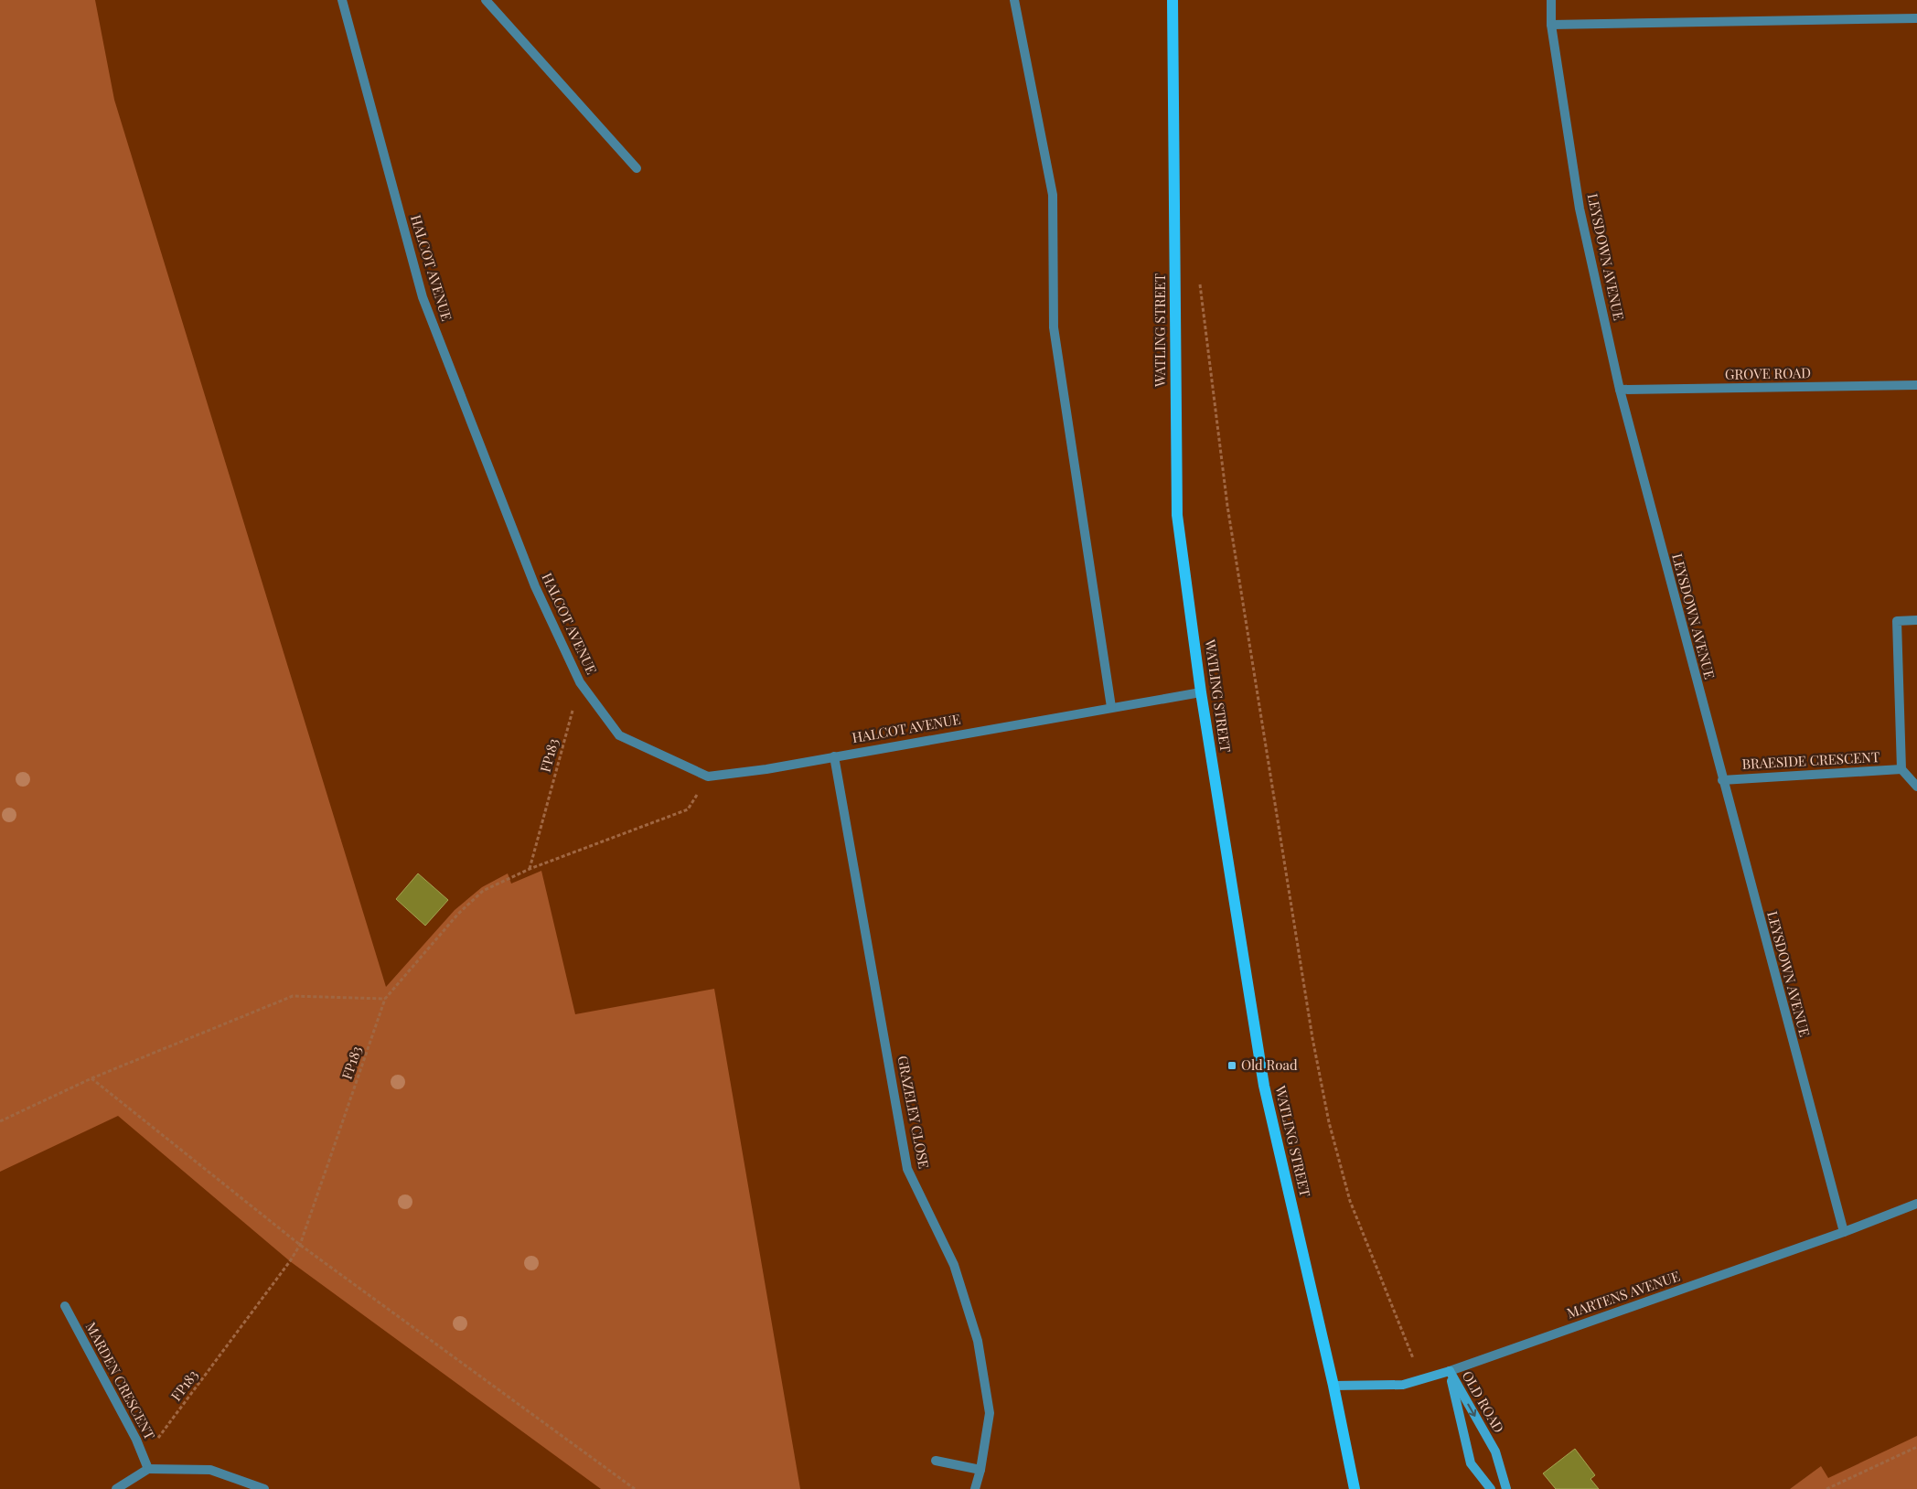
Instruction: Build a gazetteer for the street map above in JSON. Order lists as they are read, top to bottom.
{
  "streets": {
    "main road": ["WATLING STREET"],
    "street": [
      "LEYSDOWN AVENUE",
      "HALCOT AVENUE",
      "GROVE ROAD",
      "BRAESIDE CRESCENT",
      "GRAZELEY CLOSE",
      "MARTENS AVENUE",
      "MARDEN CRESCENT",
      "OLD ROAD"
    ],
    "path": ["FP183"]
  },
  "crossings": [
    ["LEYSDOWN AVENUE", "GROVE ROAD"],
    ["LEYSDOWN AVENUE", "BRAESIDE CRESCENT"],
    ["LEYSDOWN AVENUE", "MARTENS AVENUE"],
    ["HALCOT AVENUE", "WATLING STREET"],
    ["HALCOT AVENUE", "FP183"],
    ["HALCOT AVENUE", "GRAZELEY CLOSE"],
    ["WATLING STREET", "MARTENS AVENUE"],
    ["FP183", "MARDEN CRESCENT"],
    ["MARTENS AVENUE", "OLD ROAD"]
  ],
  "places": {
    "transit": ["Old Road"]
  }
}
